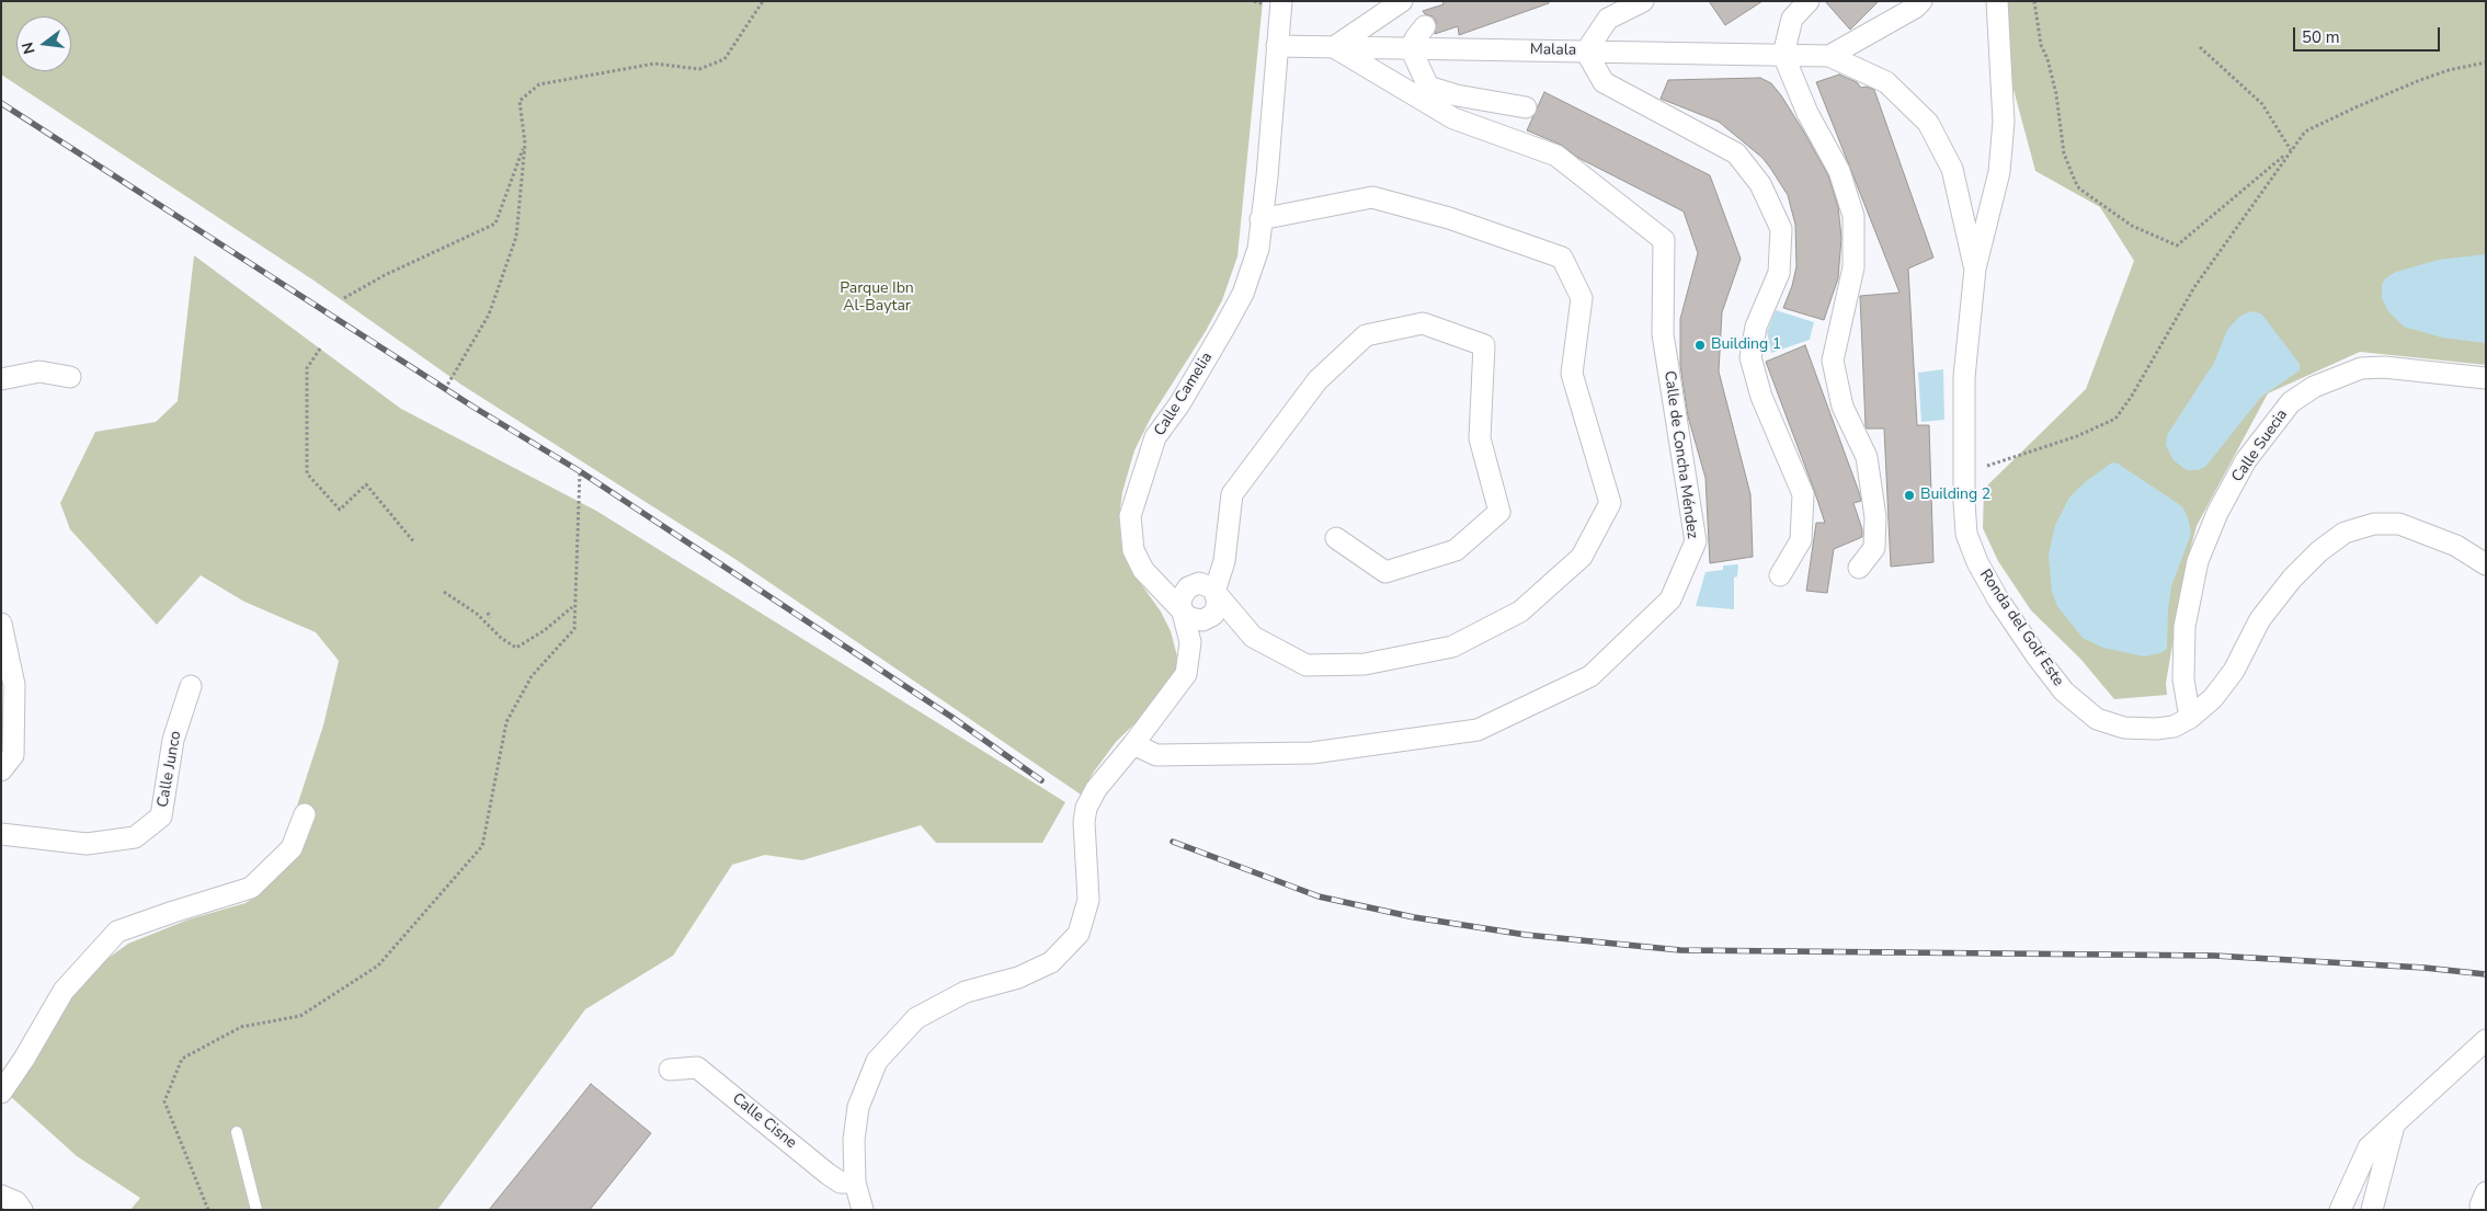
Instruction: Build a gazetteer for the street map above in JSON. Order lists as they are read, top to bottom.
{
  "streets": {
    "street": [
      "Malala",
      "Calle Camelia",
      "Calle Suecia",
      "Calle de Concha Méndez",
      "Ronda del Golf Este",
      "Calle Junco",
      "Calle Cisne"
    ]
  },
  "crossings": [
    ["Malala", "Calle Camelia"],
    ["Malala", "Calle de Concha Méndez"],
    ["Calle Suecia", "Ronda del Golf Este"]
  ],
  "parks": ["Parque Ibn Al-Baytar"],
  "places": ["Building 1", "Building 2"],
  "scale_bar": "50 m",
  "north": "left"
}
